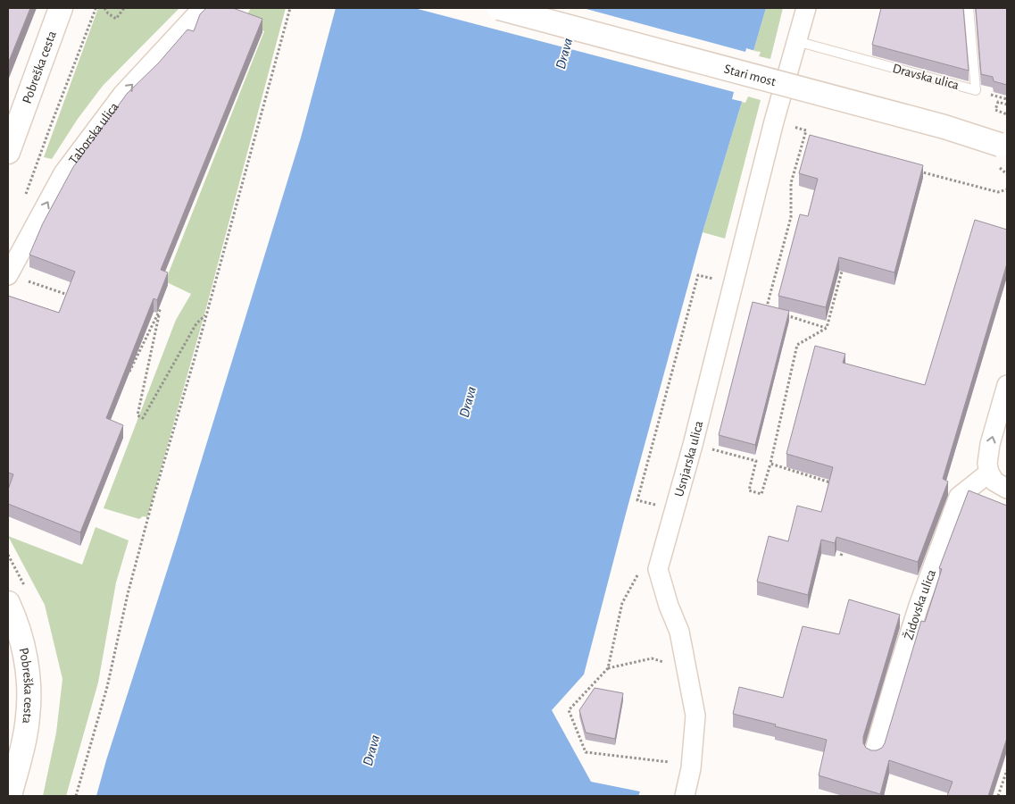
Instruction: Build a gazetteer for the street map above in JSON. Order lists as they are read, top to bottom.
{
  "streets": {
    "street": [
      "Pobreška cesta",
      "Stari most",
      "Taborska ulica",
      "Usnjarska ulica",
      "Židovska ulica"
    ],
    "lane": ["Dravska ulica"]
  },
  "crossings": [
    ["Dravska ulica", "Usnjarska ulica"]
  ],
  "one_way": ["Taborska ulica"],
  "water": ["Drava"]
}
